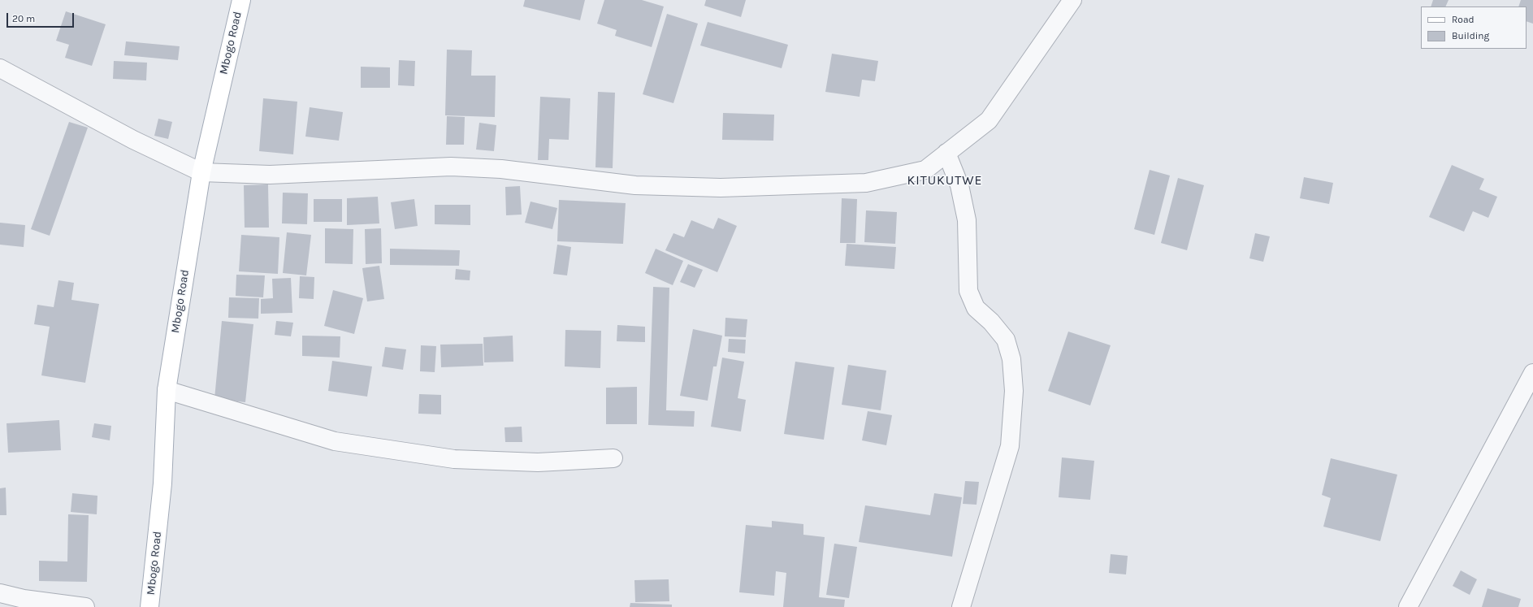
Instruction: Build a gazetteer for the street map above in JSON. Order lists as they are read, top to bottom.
{
  "streets": {
    "main road": ["Mbogo Road"]
  },
  "districts": ["KITUKUTWE"],
  "legend": ["Road", "Building"],
  "scale_bar": "20 m"
}
